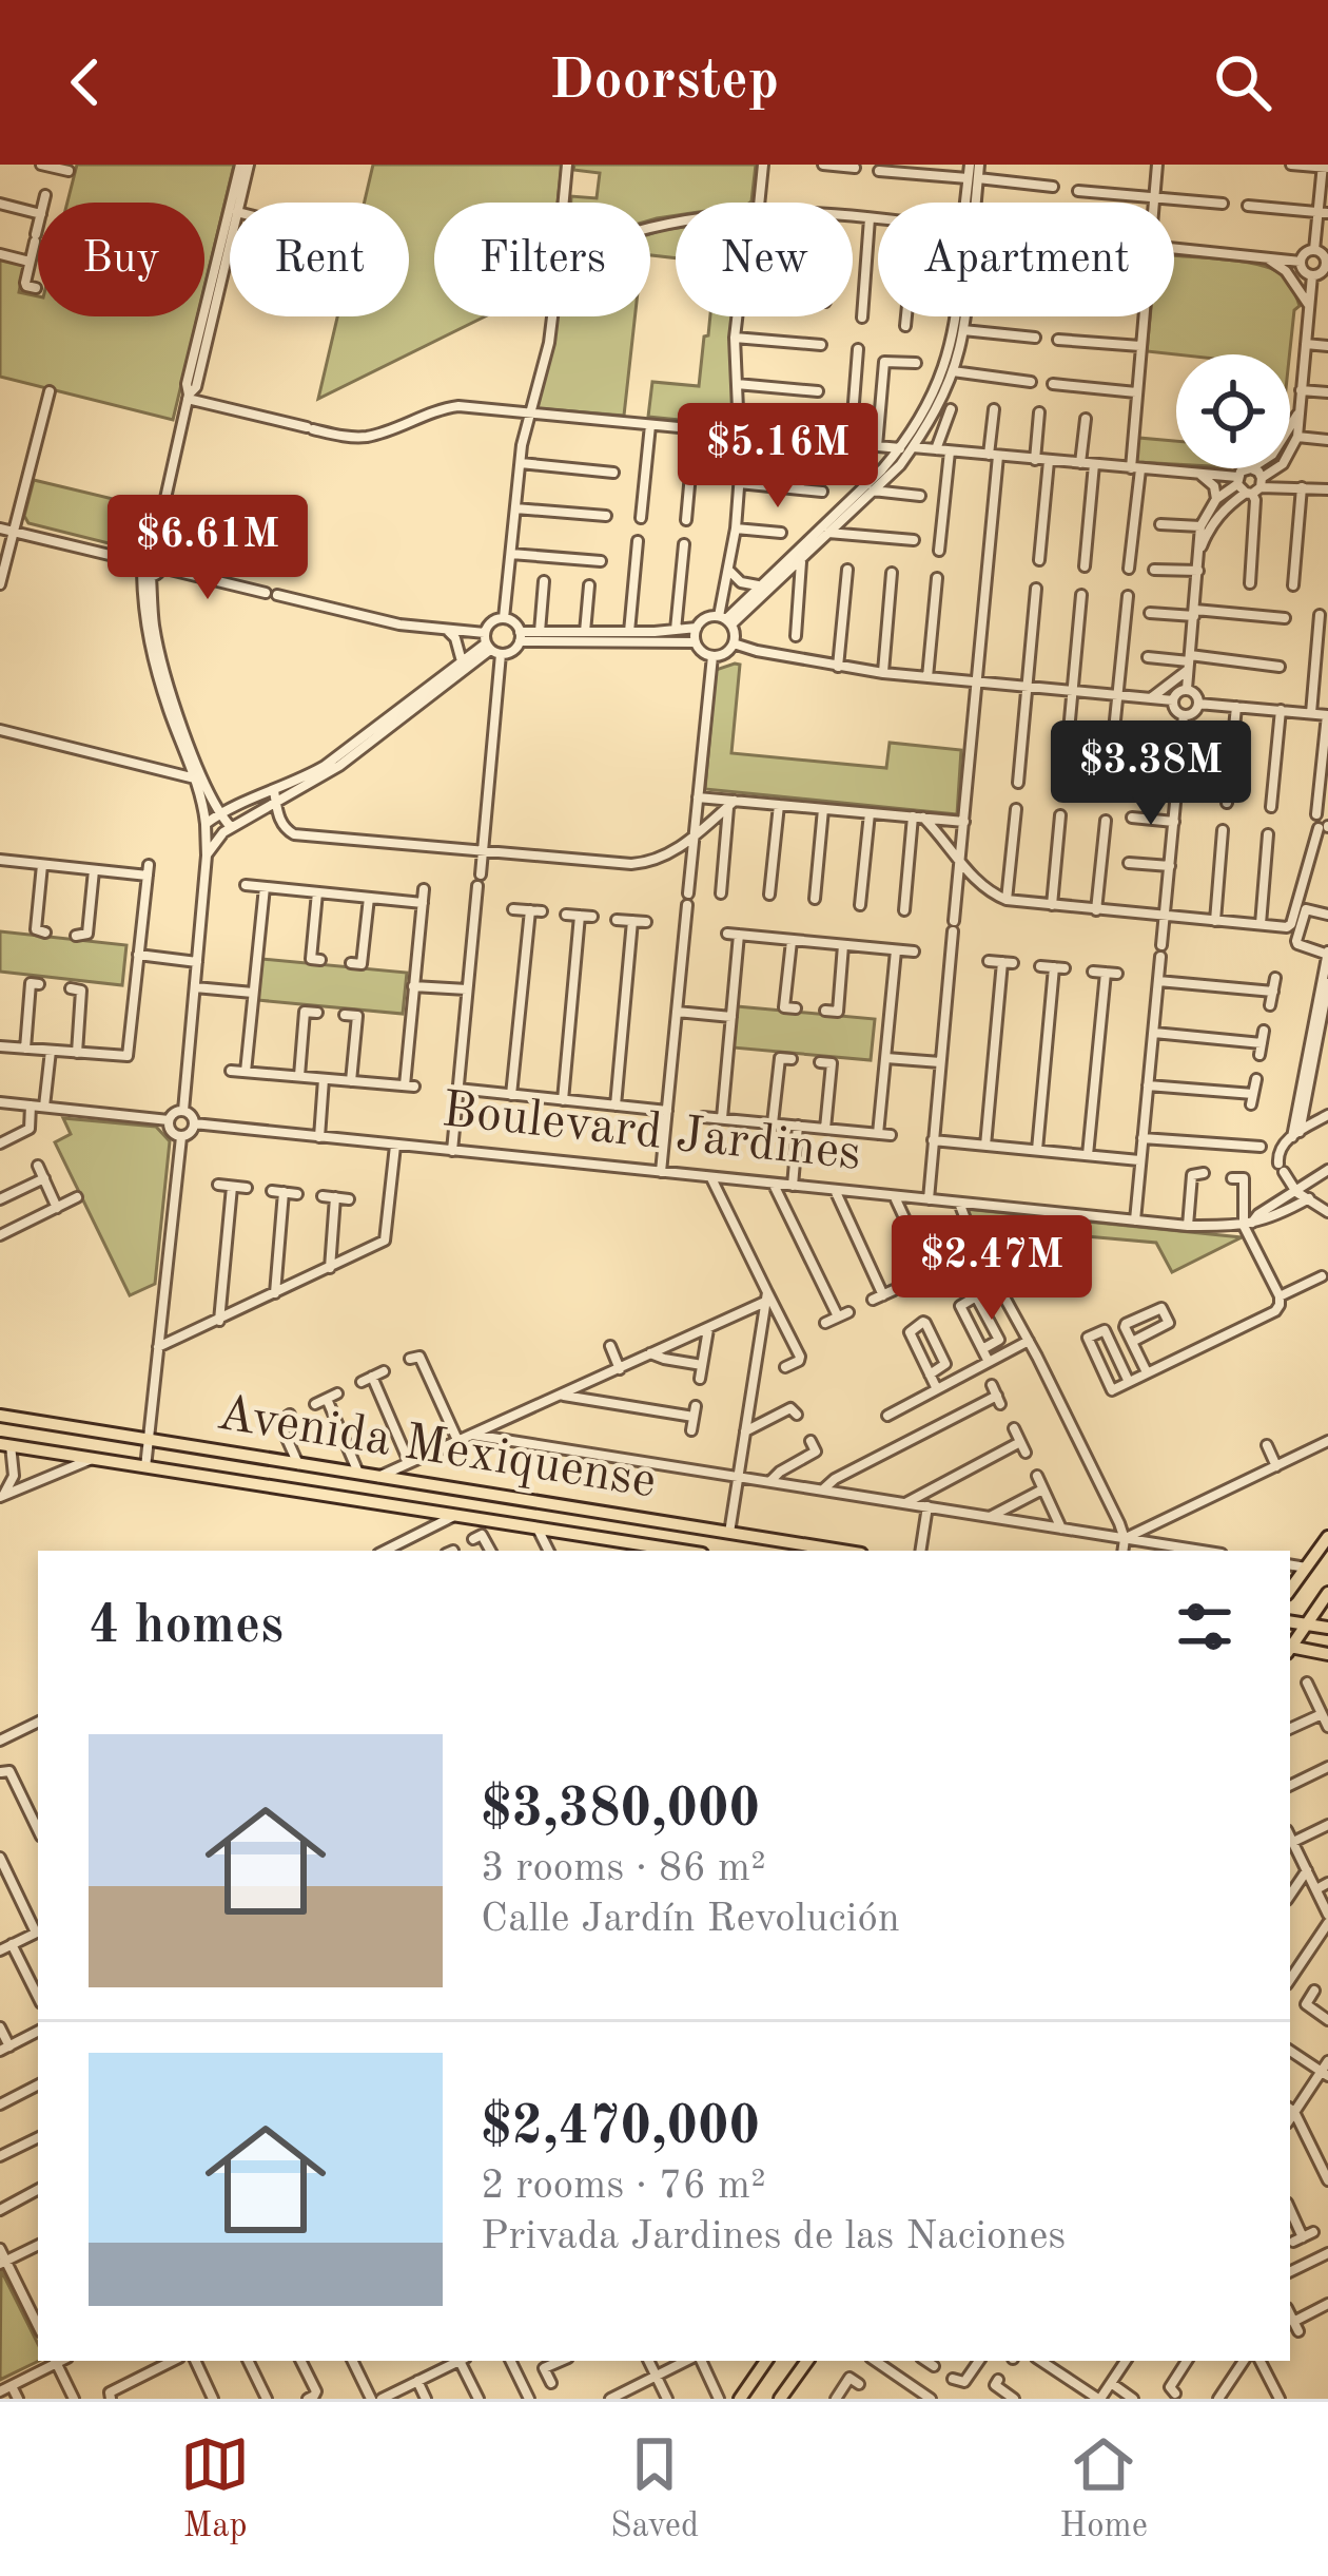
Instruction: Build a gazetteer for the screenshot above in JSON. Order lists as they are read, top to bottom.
{
  "streets": {
    "main road": ["Avenida Mexiquense"],
    "street": ["Boulevard Jardines"]
  },
  "page": {
    "header": "Doorstep",
    "chip": [
      "Buy",
      "Rent",
      "Filters",
      "New",
      "Apartment"
    ],
    "price": [
      "$5.16M",
      "$6.61M",
      "$3.38M",
      "$2.47M"
    ],
    "heading": "4 homes",
    "list": [
      {
        "name": "$3,380,000",
        "note": "3 rooms · 86 m² · Calle Jardín Revolución"
      },
      {
        "name": "$2,470,000",
        "note": "2 rooms · 76 m² · Privada Jardines de las Naciones"
      }
    ],
    "tabs": ["Map", "Saved", "Home"]
  }
}
